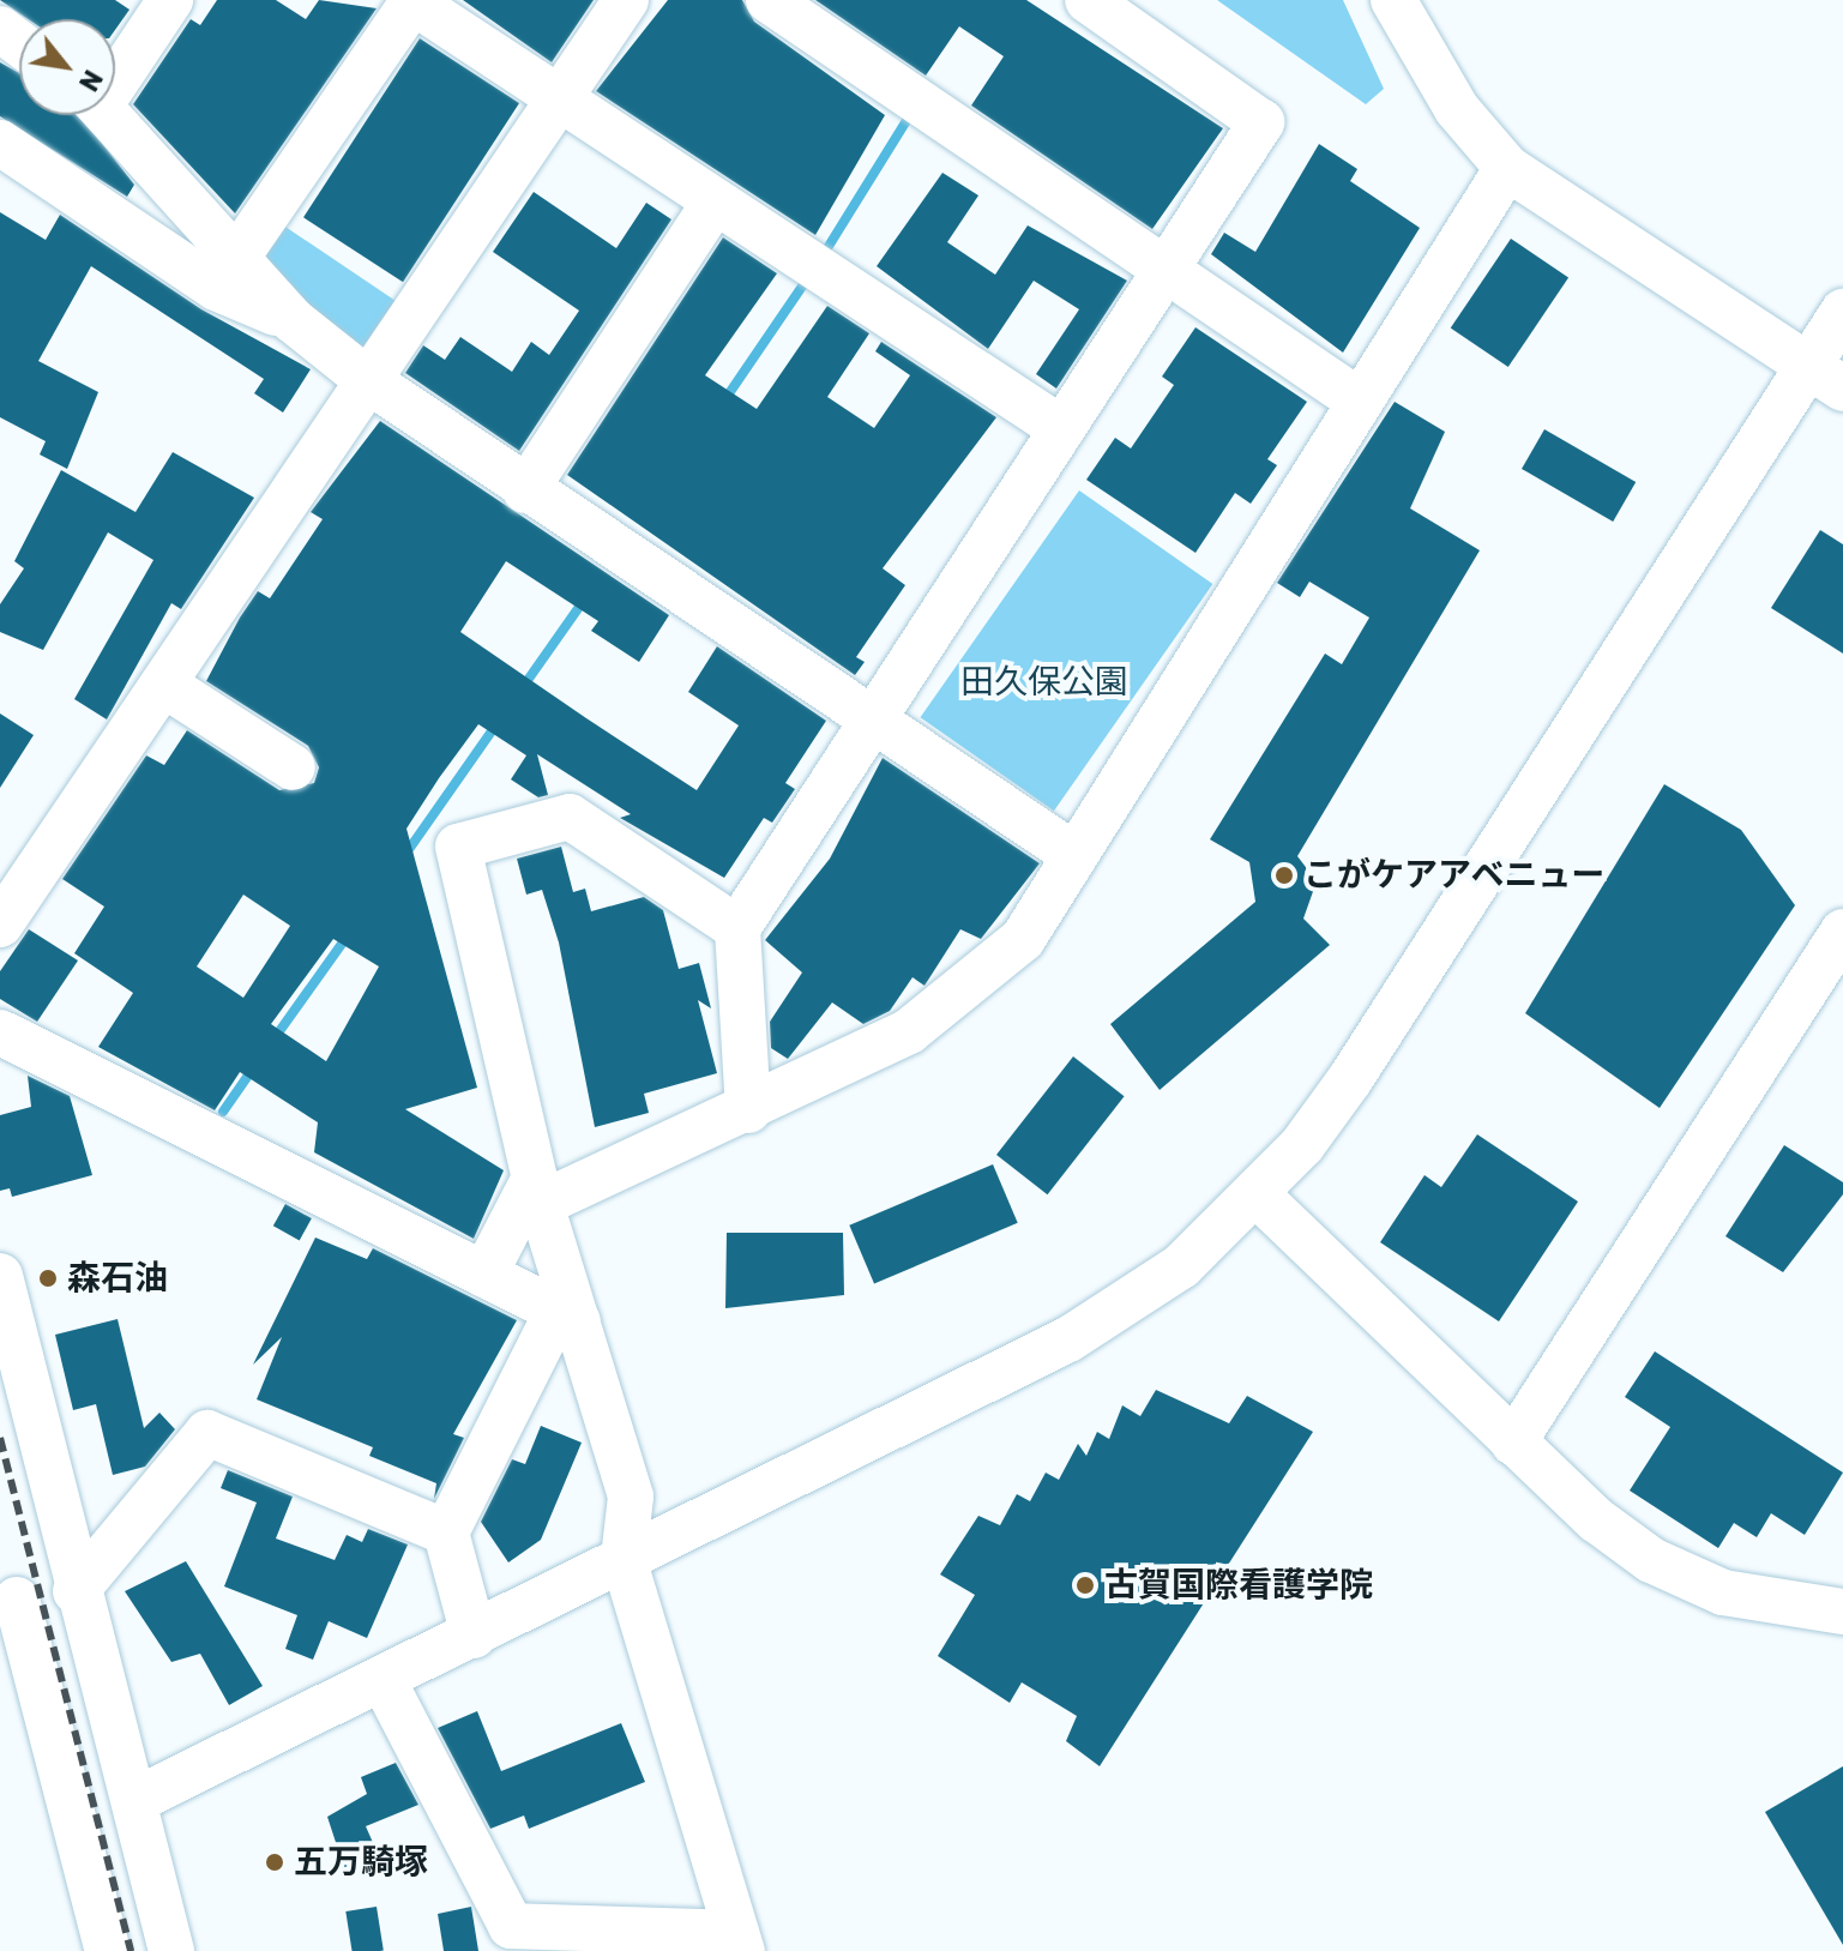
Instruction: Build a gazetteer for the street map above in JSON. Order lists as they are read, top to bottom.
{
  "parks": ["田久保公園"],
  "places": [
    "こがケアアベニュー",
    "森石油",
    "古賀国際看護学院",
    "五万騎塚"
  ],
  "north": "bottom right"
}
